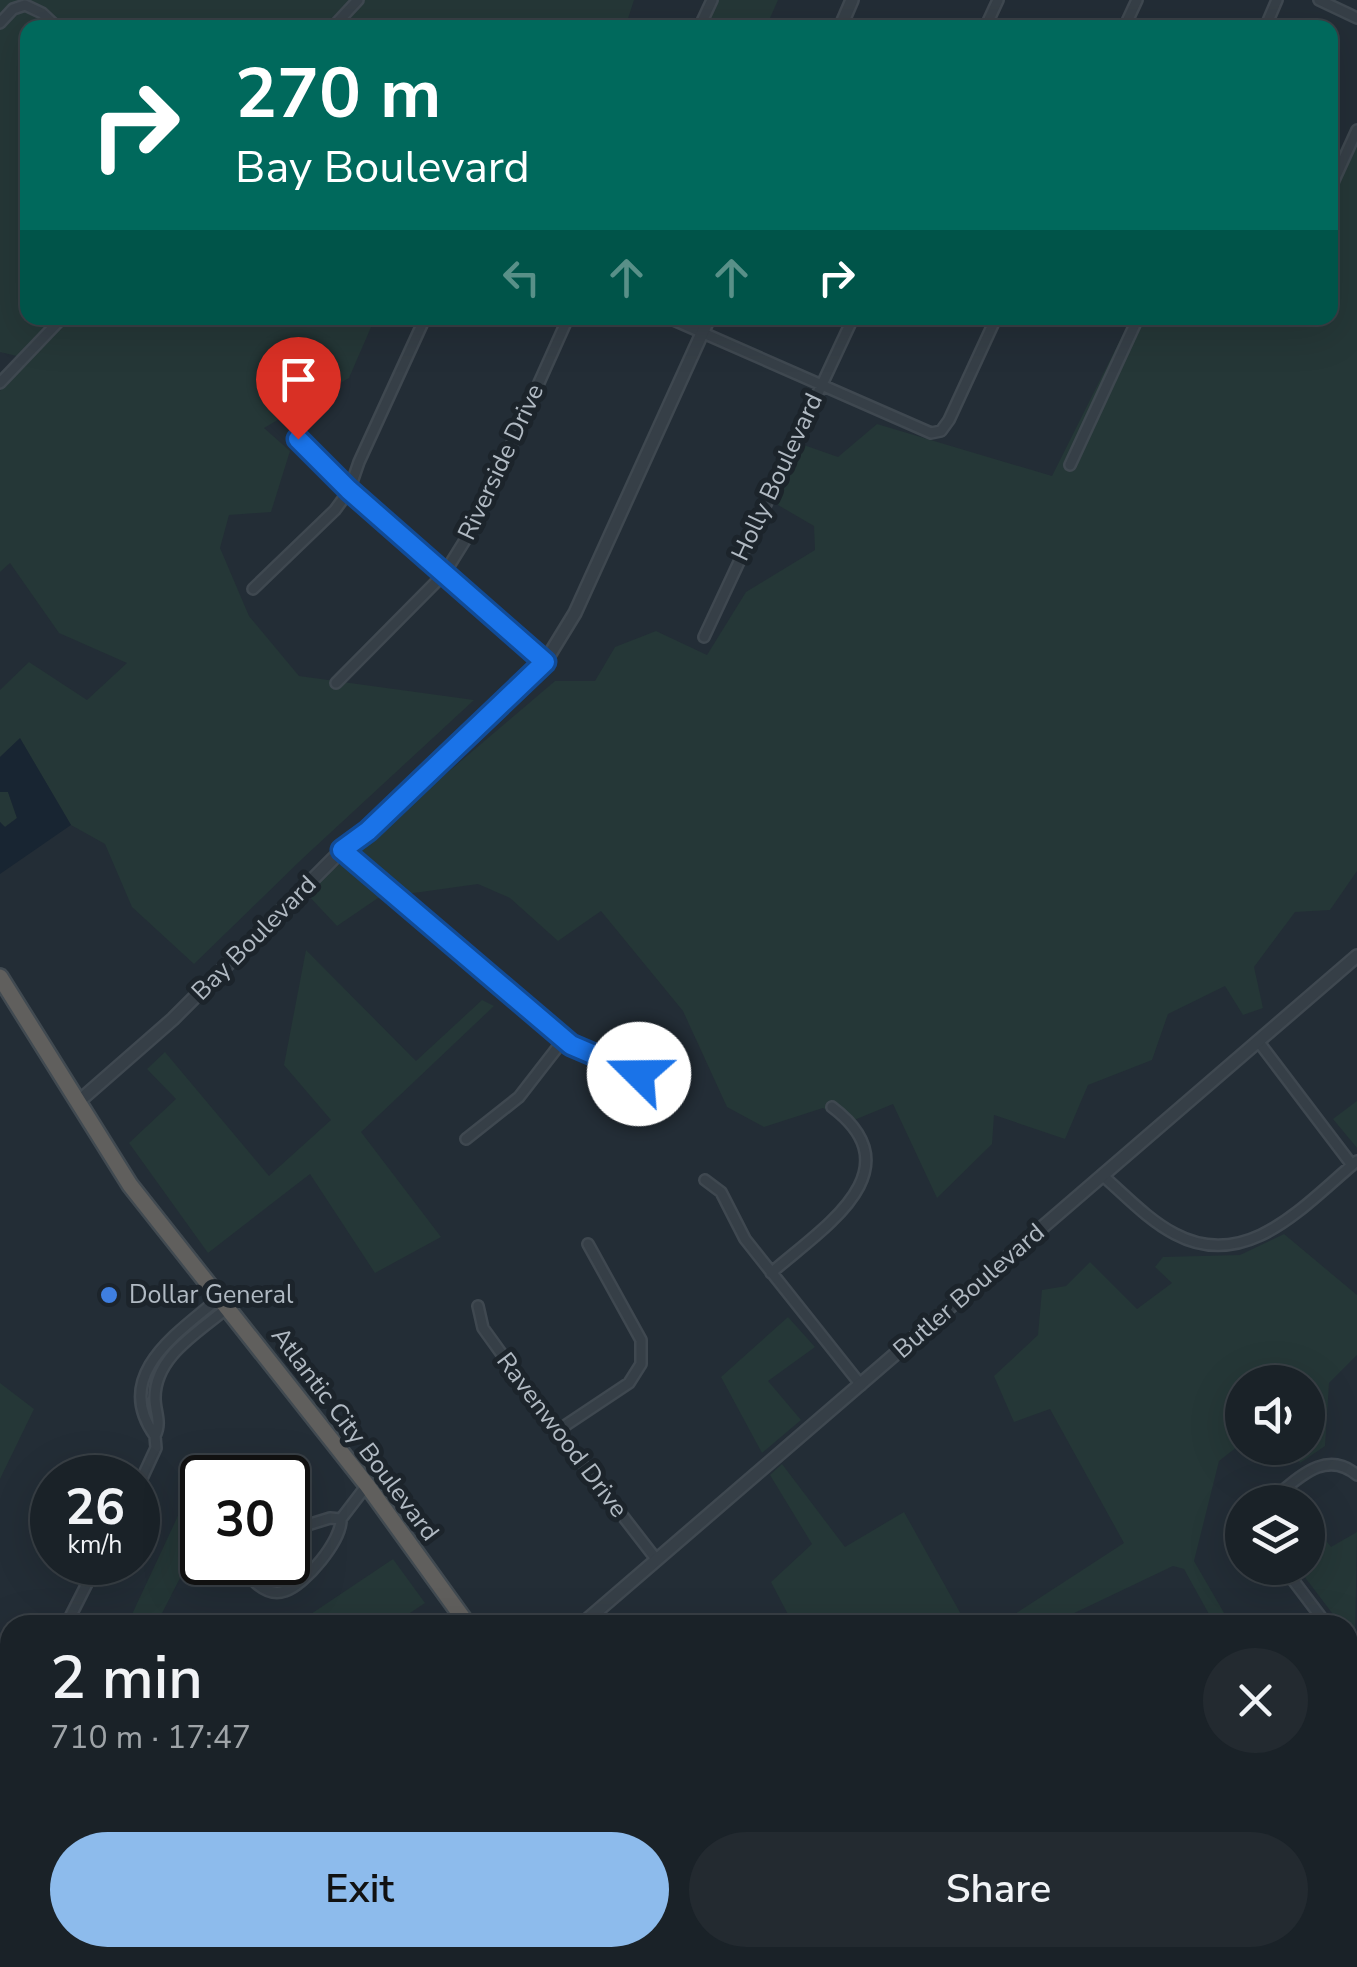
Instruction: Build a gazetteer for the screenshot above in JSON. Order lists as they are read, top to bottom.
{
  "streets": {
    "highway": ["Atlantic City Boulevard"],
    "street": [
      "Riverside Drive",
      "Holly Boulevard",
      "Bay Boulevard",
      "Butler Boulevard",
      "Ravenwood Drive"
    ]
  },
  "crossings": [
    ["Bay Boulevard", "Atlantic City Boulevard"],
    ["Butler Boulevard", "Ravenwood Drive"]
  ],
  "places": ["Dollar General"],
  "page": {
    "turn": ["270 m", "Bay Boulevard"],
    "speed": "26 km/h",
    "limit": "30",
    "heading": ["2 min", "710 m · 17:47"],
    "buttons": ["Exit", "Share"]
  }
}
